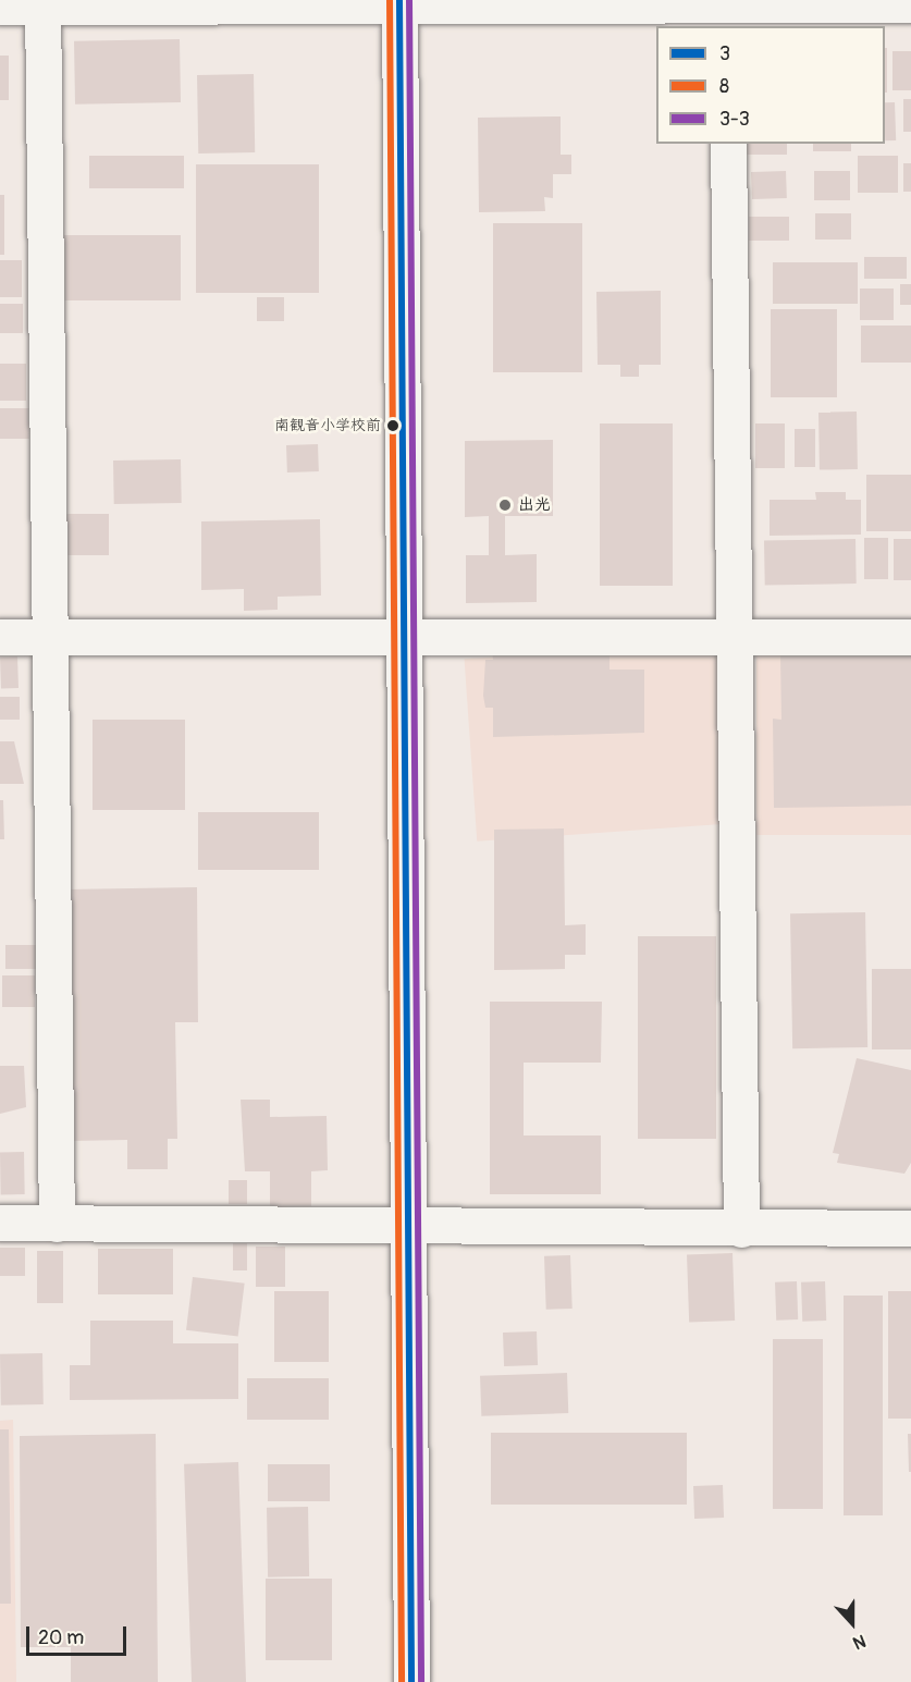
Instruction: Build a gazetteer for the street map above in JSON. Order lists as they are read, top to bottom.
{
  "places": ["南観音小学校前", "出光"],
  "lines": ["transit line 3", "transit line 8", "transit line 3-3"],
  "legend": ["3", "8", "3-3"],
  "scale_bar": "20 m",
  "north": "bottom"
}
